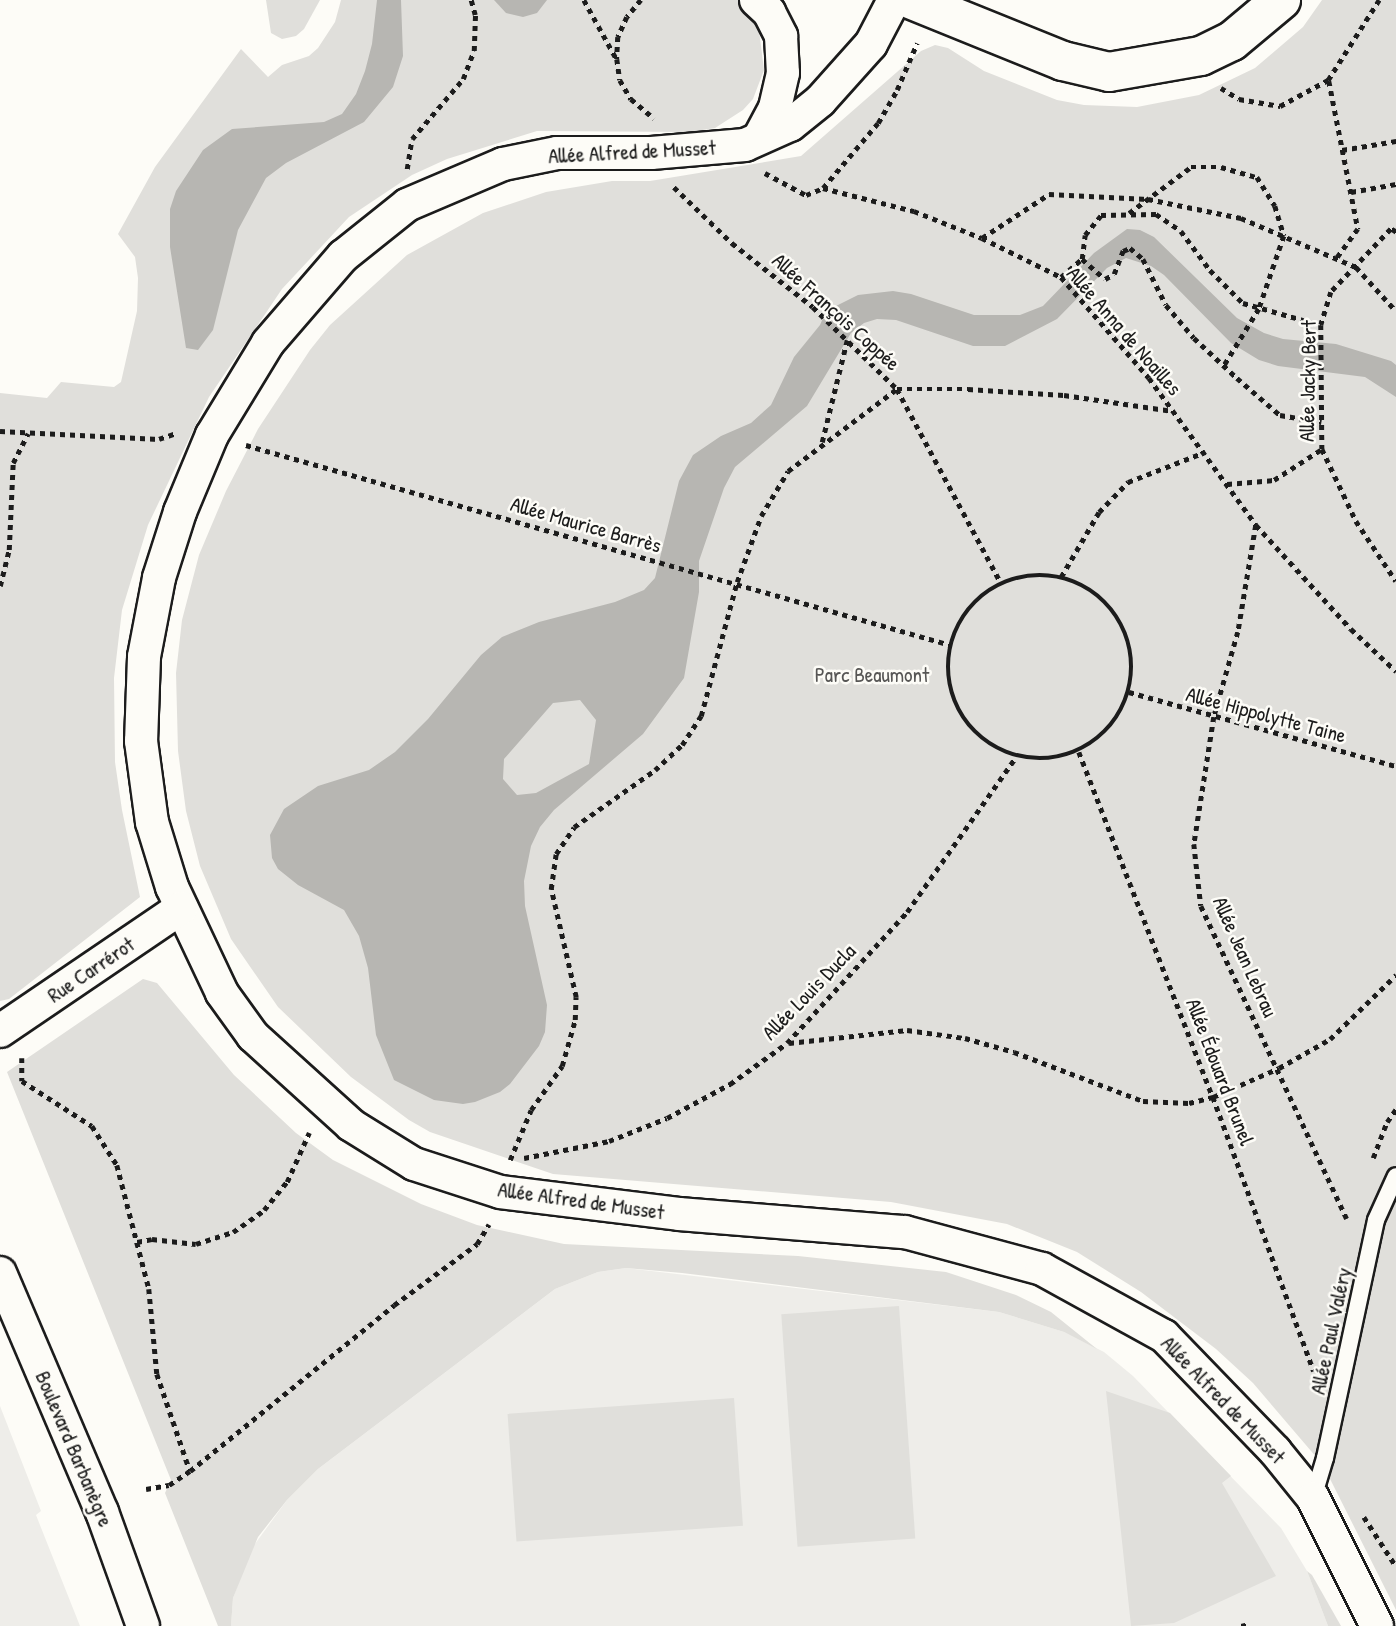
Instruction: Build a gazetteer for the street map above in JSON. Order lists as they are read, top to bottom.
{
  "streets": {
    "street": ["Allée Alfred de Musset", "Rue Carrérot", "Boulevard Barbanègre"],
    "lane": ["Allée Paul Valéry"],
    "path": [
      "Allée François Coppée",
      "Allée Anna de Noailles",
      "Allée Jacky Bert",
      "Allée Maurice Barrès",
      "Allée Hippolytte Taine",
      "Allée Jean Lebrau",
      "Allée Louis Ducla",
      "Allée Édouard Brunel"
    ]
  },
  "crossings": [
    ["Allée Alfred de Musset", "Allée Anna de Noailles"],
    ["Allée Alfred de Musset", "Allée Maurice Barrès"],
    ["Allée Alfred de Musset", "Rue Carrérot"],
    ["Allée Alfred de Musset", "Allée Paul Valéry"],
    ["Allée François Coppée", "Allée Maurice Barrès"],
    ["Allée François Coppée", "Allée Hippolytte Taine"],
    ["Allée François Coppée", "Allée Louis Ducla"],
    ["Allée François Coppée", "Allée Édouard Brunel"],
    ["Allée Anna de Noailles", "Allée Jean Lebrau"],
    ["Allée Maurice Barrès", "Allée Hippolytte Taine"],
    ["Allée Maurice Barrès", "Allée Louis Ducla"],
    ["Allée Maurice Barrès", "Allée Édouard Brunel"],
    ["Allée Hippolytte Taine", "Allée Jean Lebrau"],
    ["Allée Hippolytte Taine", "Allée Louis Ducla"],
    ["Allée Hippolytte Taine", "Allée Édouard Brunel"],
    ["Allée Louis Ducla", "Allée Édouard Brunel"]
  ],
  "parks": ["Parc Beaumont"]
}
